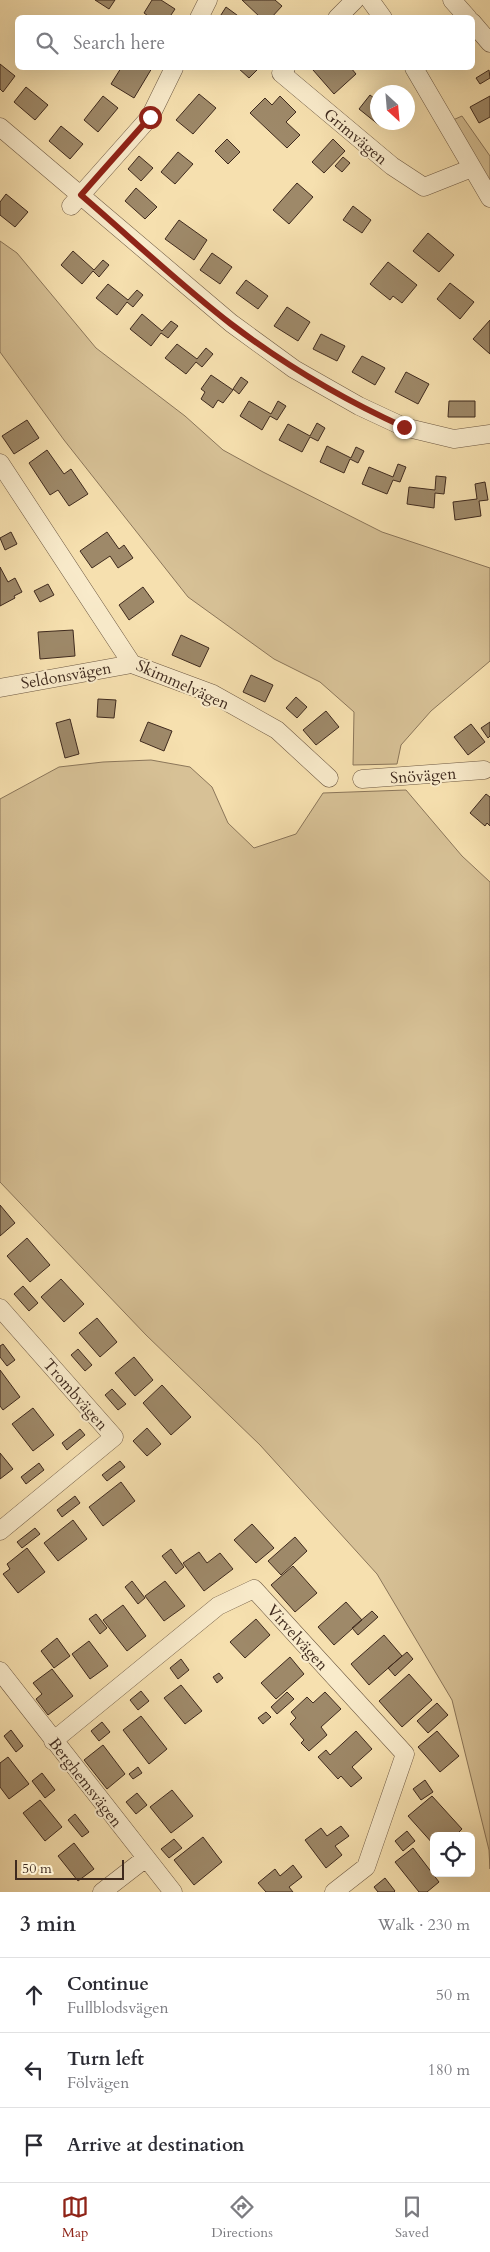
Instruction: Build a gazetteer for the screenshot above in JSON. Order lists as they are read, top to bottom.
{
  "streets": {
    "street": [
      "Grimvägen",
      "Seldonsvägen",
      "Skimmelvägen",
      "Snövägen",
      "Trombvägen",
      "Virvelvägen",
      "Berghemsvägen"
    ]
  },
  "crossings": [
    ["Seldonsvägen", "Skimmelvägen"],
    ["Virvelvägen", "Berghemsvägen"]
  ],
  "scale_bar": "50 m",
  "north": "bottom right",
  "page": {
    "search": "Search here",
    "scale": "50 m",
    "heading": ["3 min", "Walk · 230 m"],
    "list": [
      ["Continue", "Fullblodsvägen", "50 m"],
      ["Turn left", "Fölvägen", "180 m"],
      "Arrive at destination"
    ],
    "nav": ["Map", "Directions", "Saved"]
  }
}
